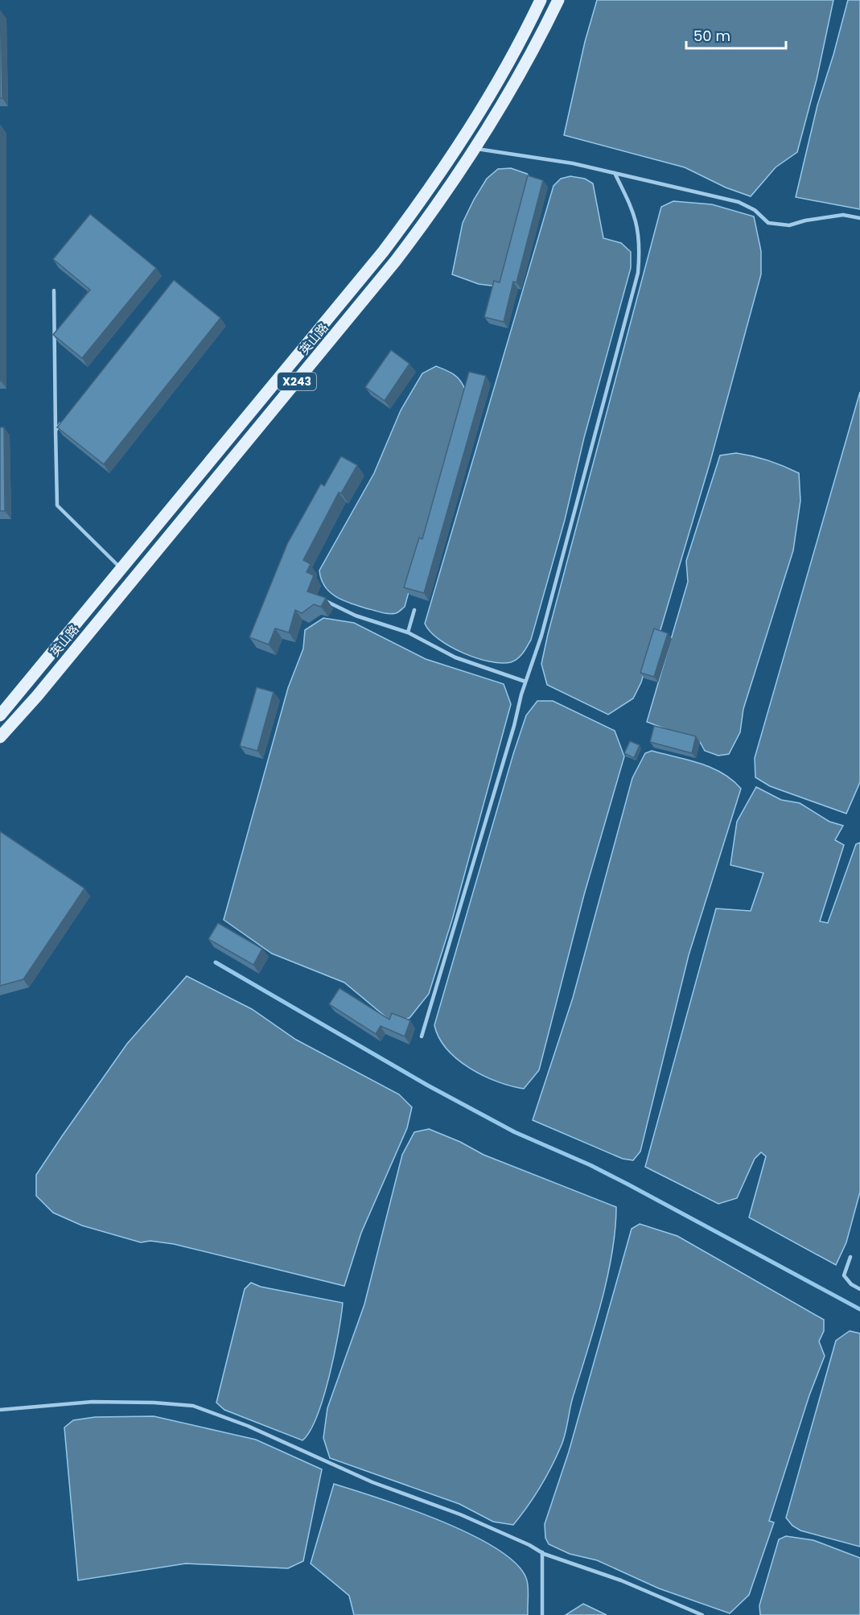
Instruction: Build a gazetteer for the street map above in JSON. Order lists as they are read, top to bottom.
{
  "streets": {
    "main road": ["英山路", "X243"]
  },
  "scale_bar": "50 m"
}
